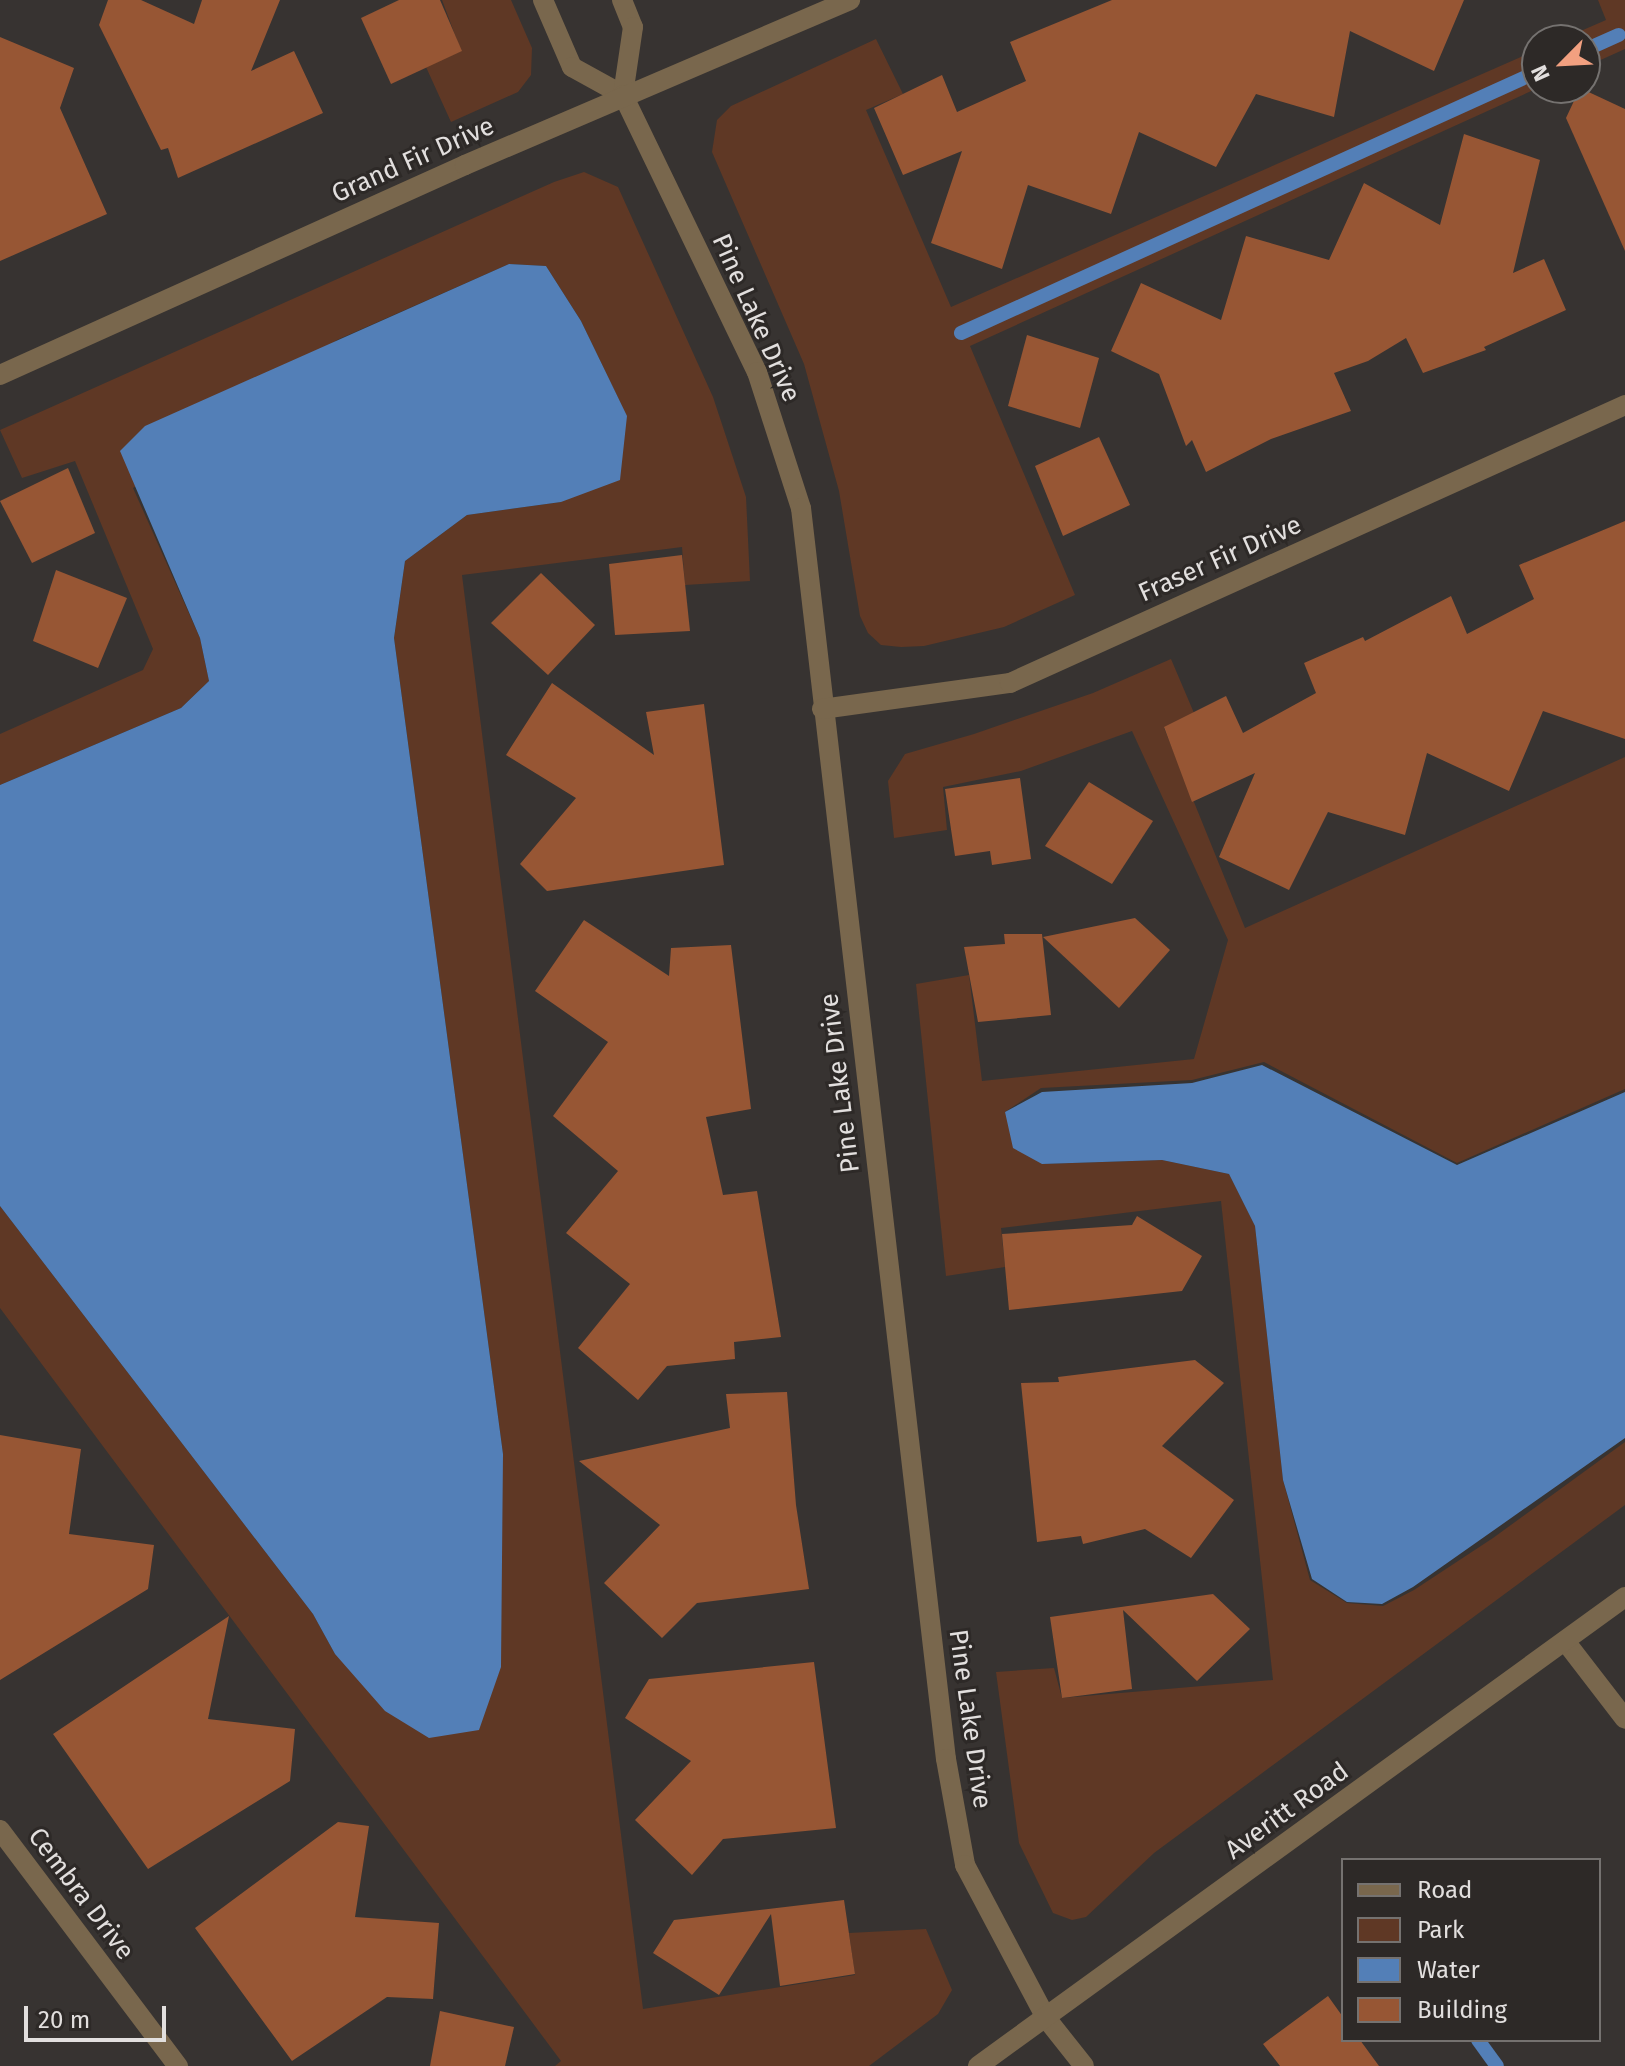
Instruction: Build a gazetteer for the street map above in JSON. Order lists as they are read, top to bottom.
{
  "streets": {
    "street": [
      "Grand Fir Drive",
      "Pine Lake Drive",
      "Fraser Fir Drive",
      "Averitt Road",
      "Cembra Drive"
    ]
  },
  "crossings": [
    ["Grand Fir Drive", "Pine Lake Drive"],
    ["Pine Lake Drive", "Fraser Fir Drive"],
    ["Pine Lake Drive", "Averitt Road"]
  ],
  "legend": [
    "Road",
    "Park",
    "Water",
    "Building"
  ],
  "scale_bar": "20 m",
  "north": "bottom left"
}
